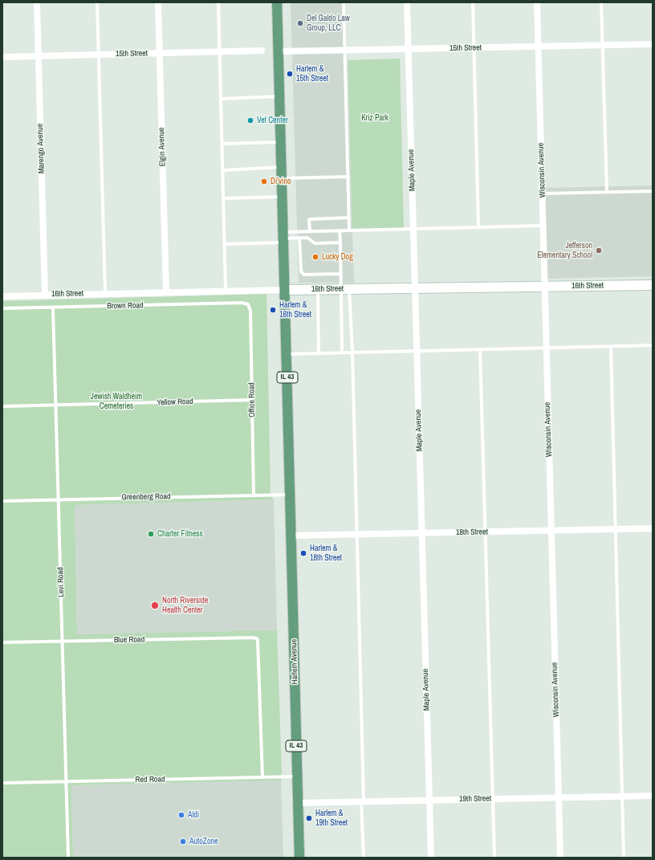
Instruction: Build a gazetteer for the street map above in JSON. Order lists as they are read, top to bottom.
{
  "streets": {
    "main road": ["IL 43", "Harlem Avenue"],
    "street": [
      "15th Street",
      "Elgin Avenue",
      "Marengo Avenue",
      "Maple Avenue",
      "Wisconsin Avenue",
      "16th Street",
      "18th Street",
      "19th Street"
    ],
    "lane": [
      "Brown Road",
      "Office Road",
      "Yellow Road",
      "Greenberg Road",
      "Levi Road",
      "Blue Road",
      "Red Road"
    ]
  },
  "crossings": [
    ["15th Street", "Elgin Avenue"],
    ["15th Street", "Marengo Avenue"],
    ["15th Street", "Maple Avenue"],
    ["15th Street", "Wisconsin Avenue"],
    ["15th Street", "IL 43"],
    ["Elgin Avenue", "16th Street"],
    ["Marengo Avenue", "16th Street"],
    ["Maple Avenue", "16th Street"],
    ["Maple Avenue", "18th Street"],
    ["Maple Avenue", "19th Street"],
    ["Wisconsin Avenue", "16th Street"],
    ["Wisconsin Avenue", "18th Street"],
    ["Wisconsin Avenue", "19th Street"],
    ["16th Street", "IL 43"],
    ["Brown Road", "Office Road"],
    ["Brown Road", "Levi Road"],
    ["IL 43", "Harlem Avenue"],
    ["Office Road", "Yellow Road"],
    ["Office Road", "Greenberg Road"],
    ["Yellow Road", "Levi Road"],
    ["Greenberg Road", "Levi Road"],
    ["Greenberg Road", "Harlem Avenue"],
    ["18th Street", "Harlem Avenue"],
    ["Levi Road", "Blue Road"],
    ["Levi Road", "Red Road"],
    ["Blue Road", "Red Road"],
    ["Harlem Avenue", "Red Road"],
    ["Harlem Avenue", "19th Street"]
  ],
  "parks": ["Kriz Park", "Jewish Waldheim Cemeteries"],
  "places": [
    "Del Galdo Law Group, LLC",
    "Harlem & 15th Street",
    "Vet Center",
    "Di’vino",
    "Jefferson Elementary School",
    "Lucky Dog",
    "Harlem & 16th Street",
    "Charter Fitness",
    "Harlem & 18th Street",
    "North Riverside Health Center",
    "Aldi",
    "Harlem & 19th Street",
    "AutoZone"
  ]
}
